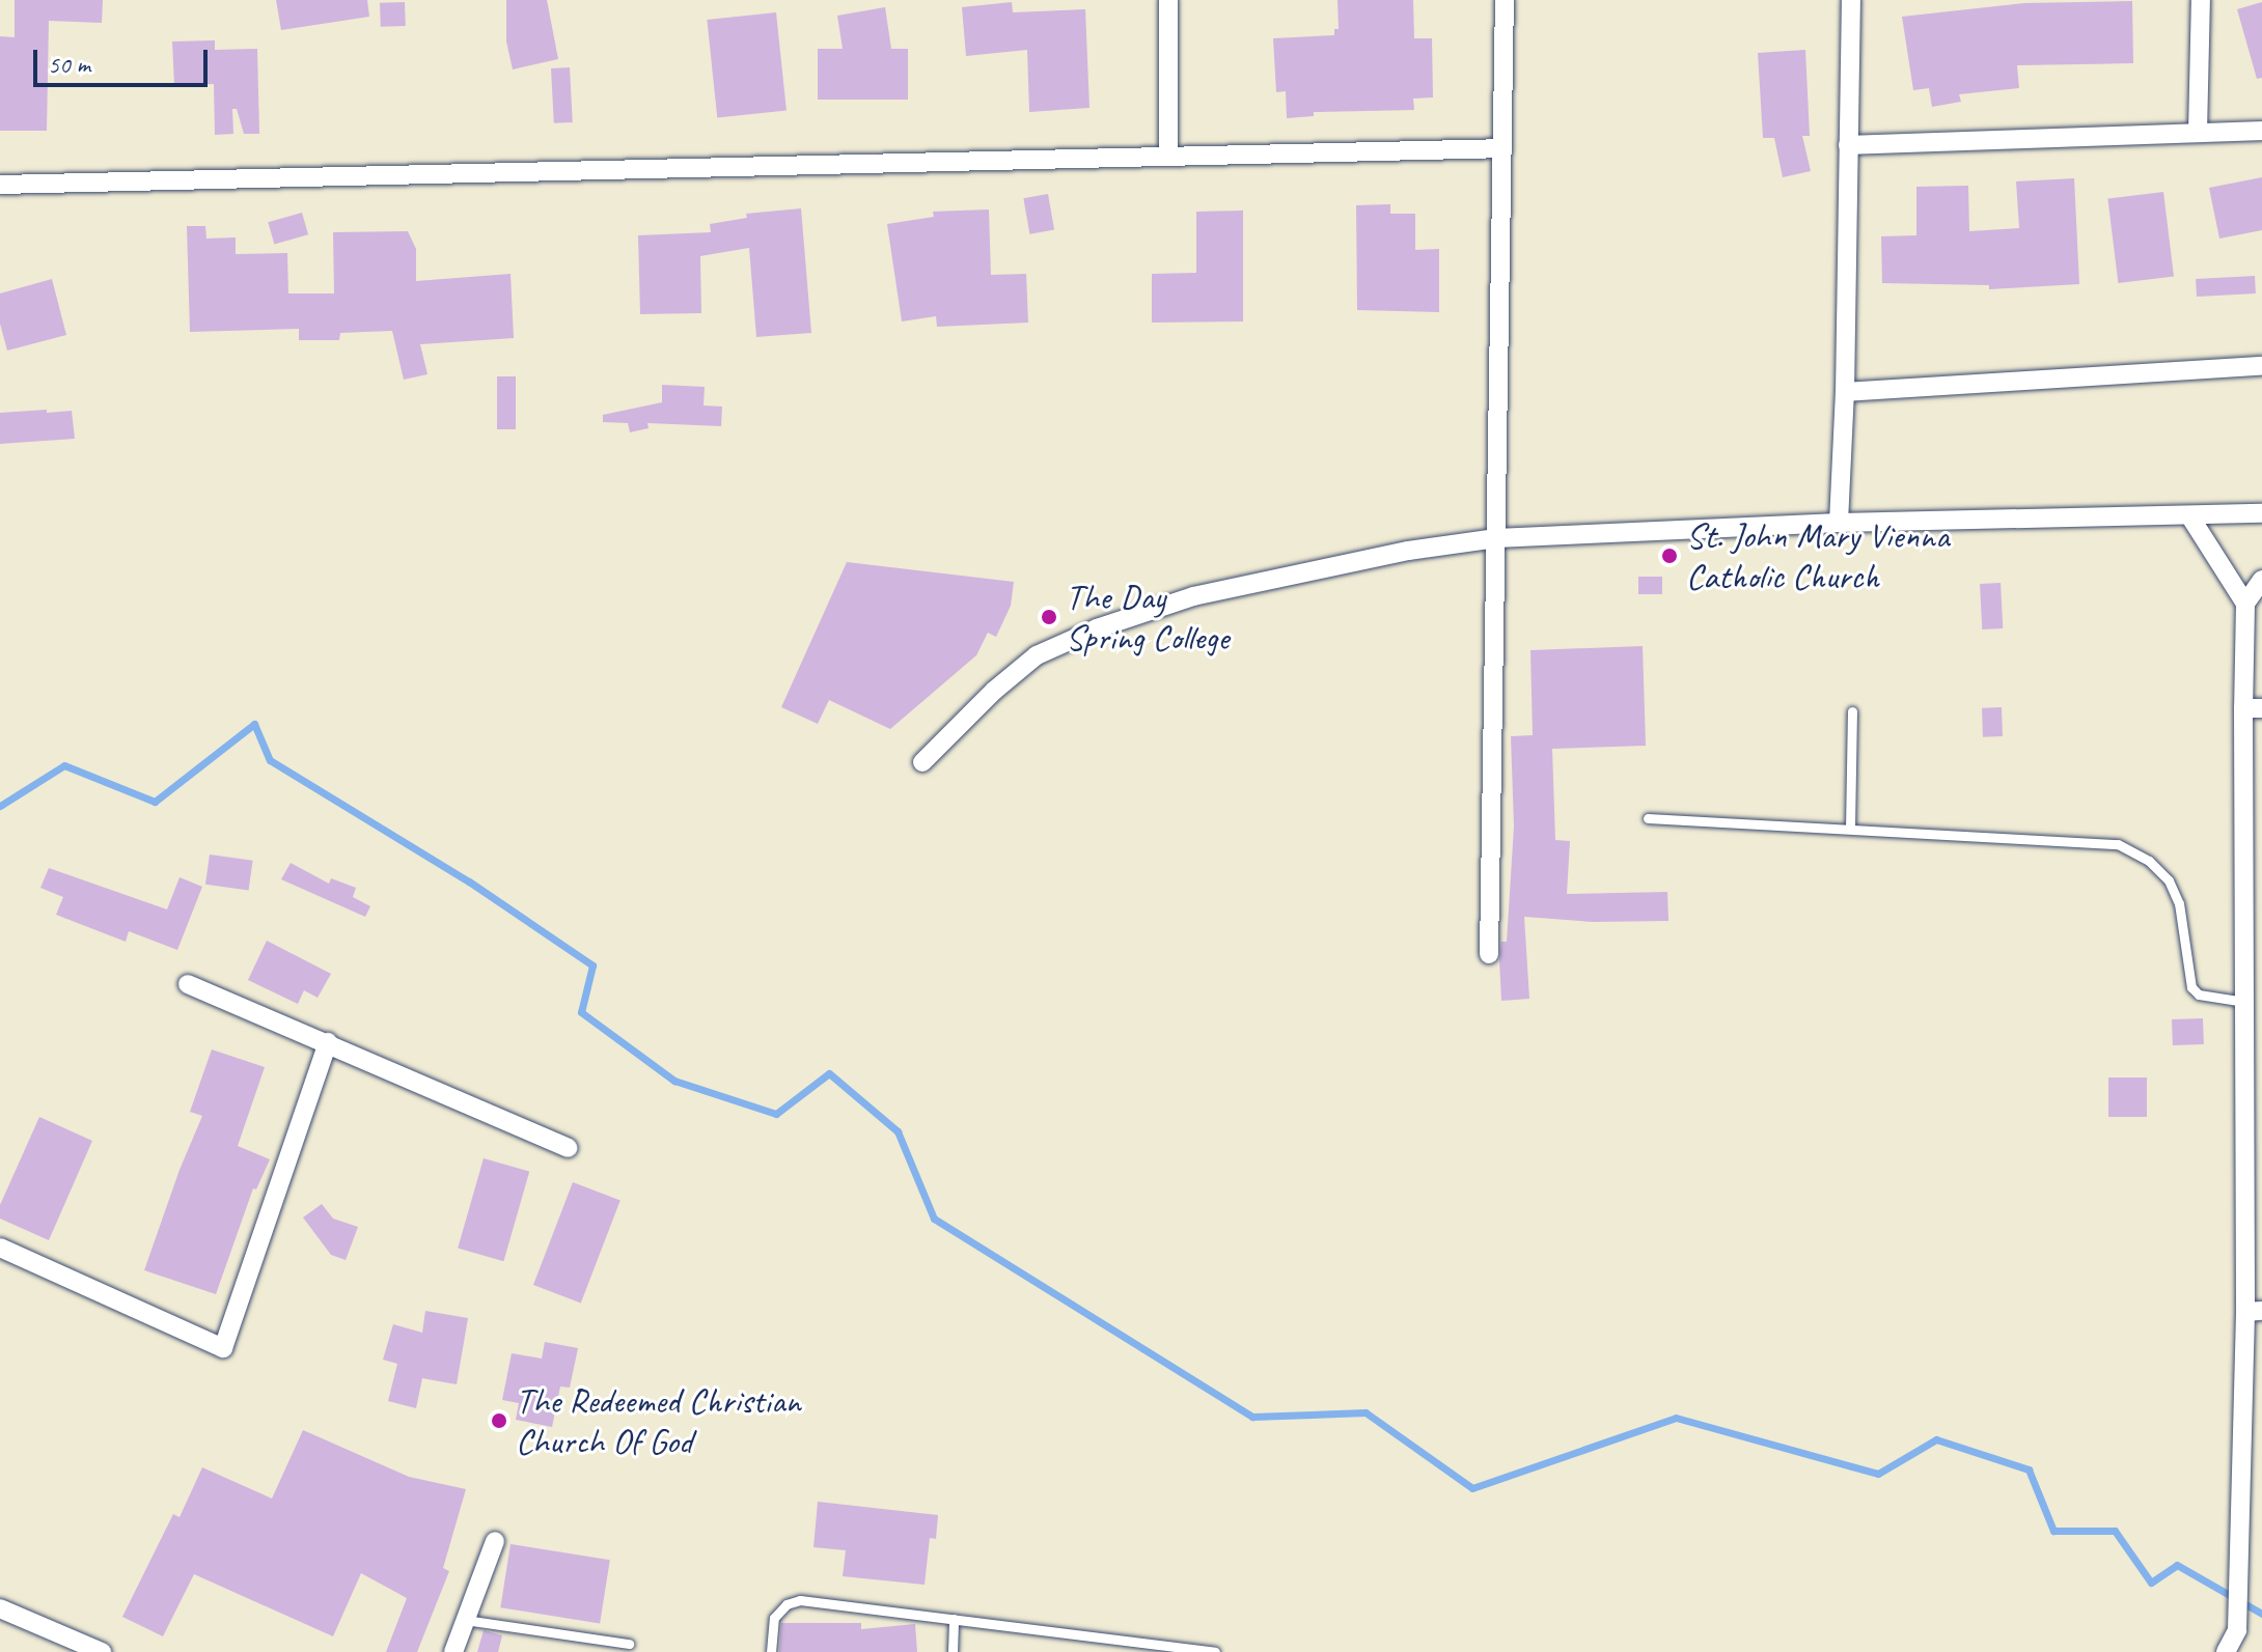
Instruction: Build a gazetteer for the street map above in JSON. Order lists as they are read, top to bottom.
{
  "places": ["St. John Mary Vienna Catholic Church", "The Day Spring College", "The Redeemed Christian Church Of God"],
  "scale_bar": "50 m"
}
